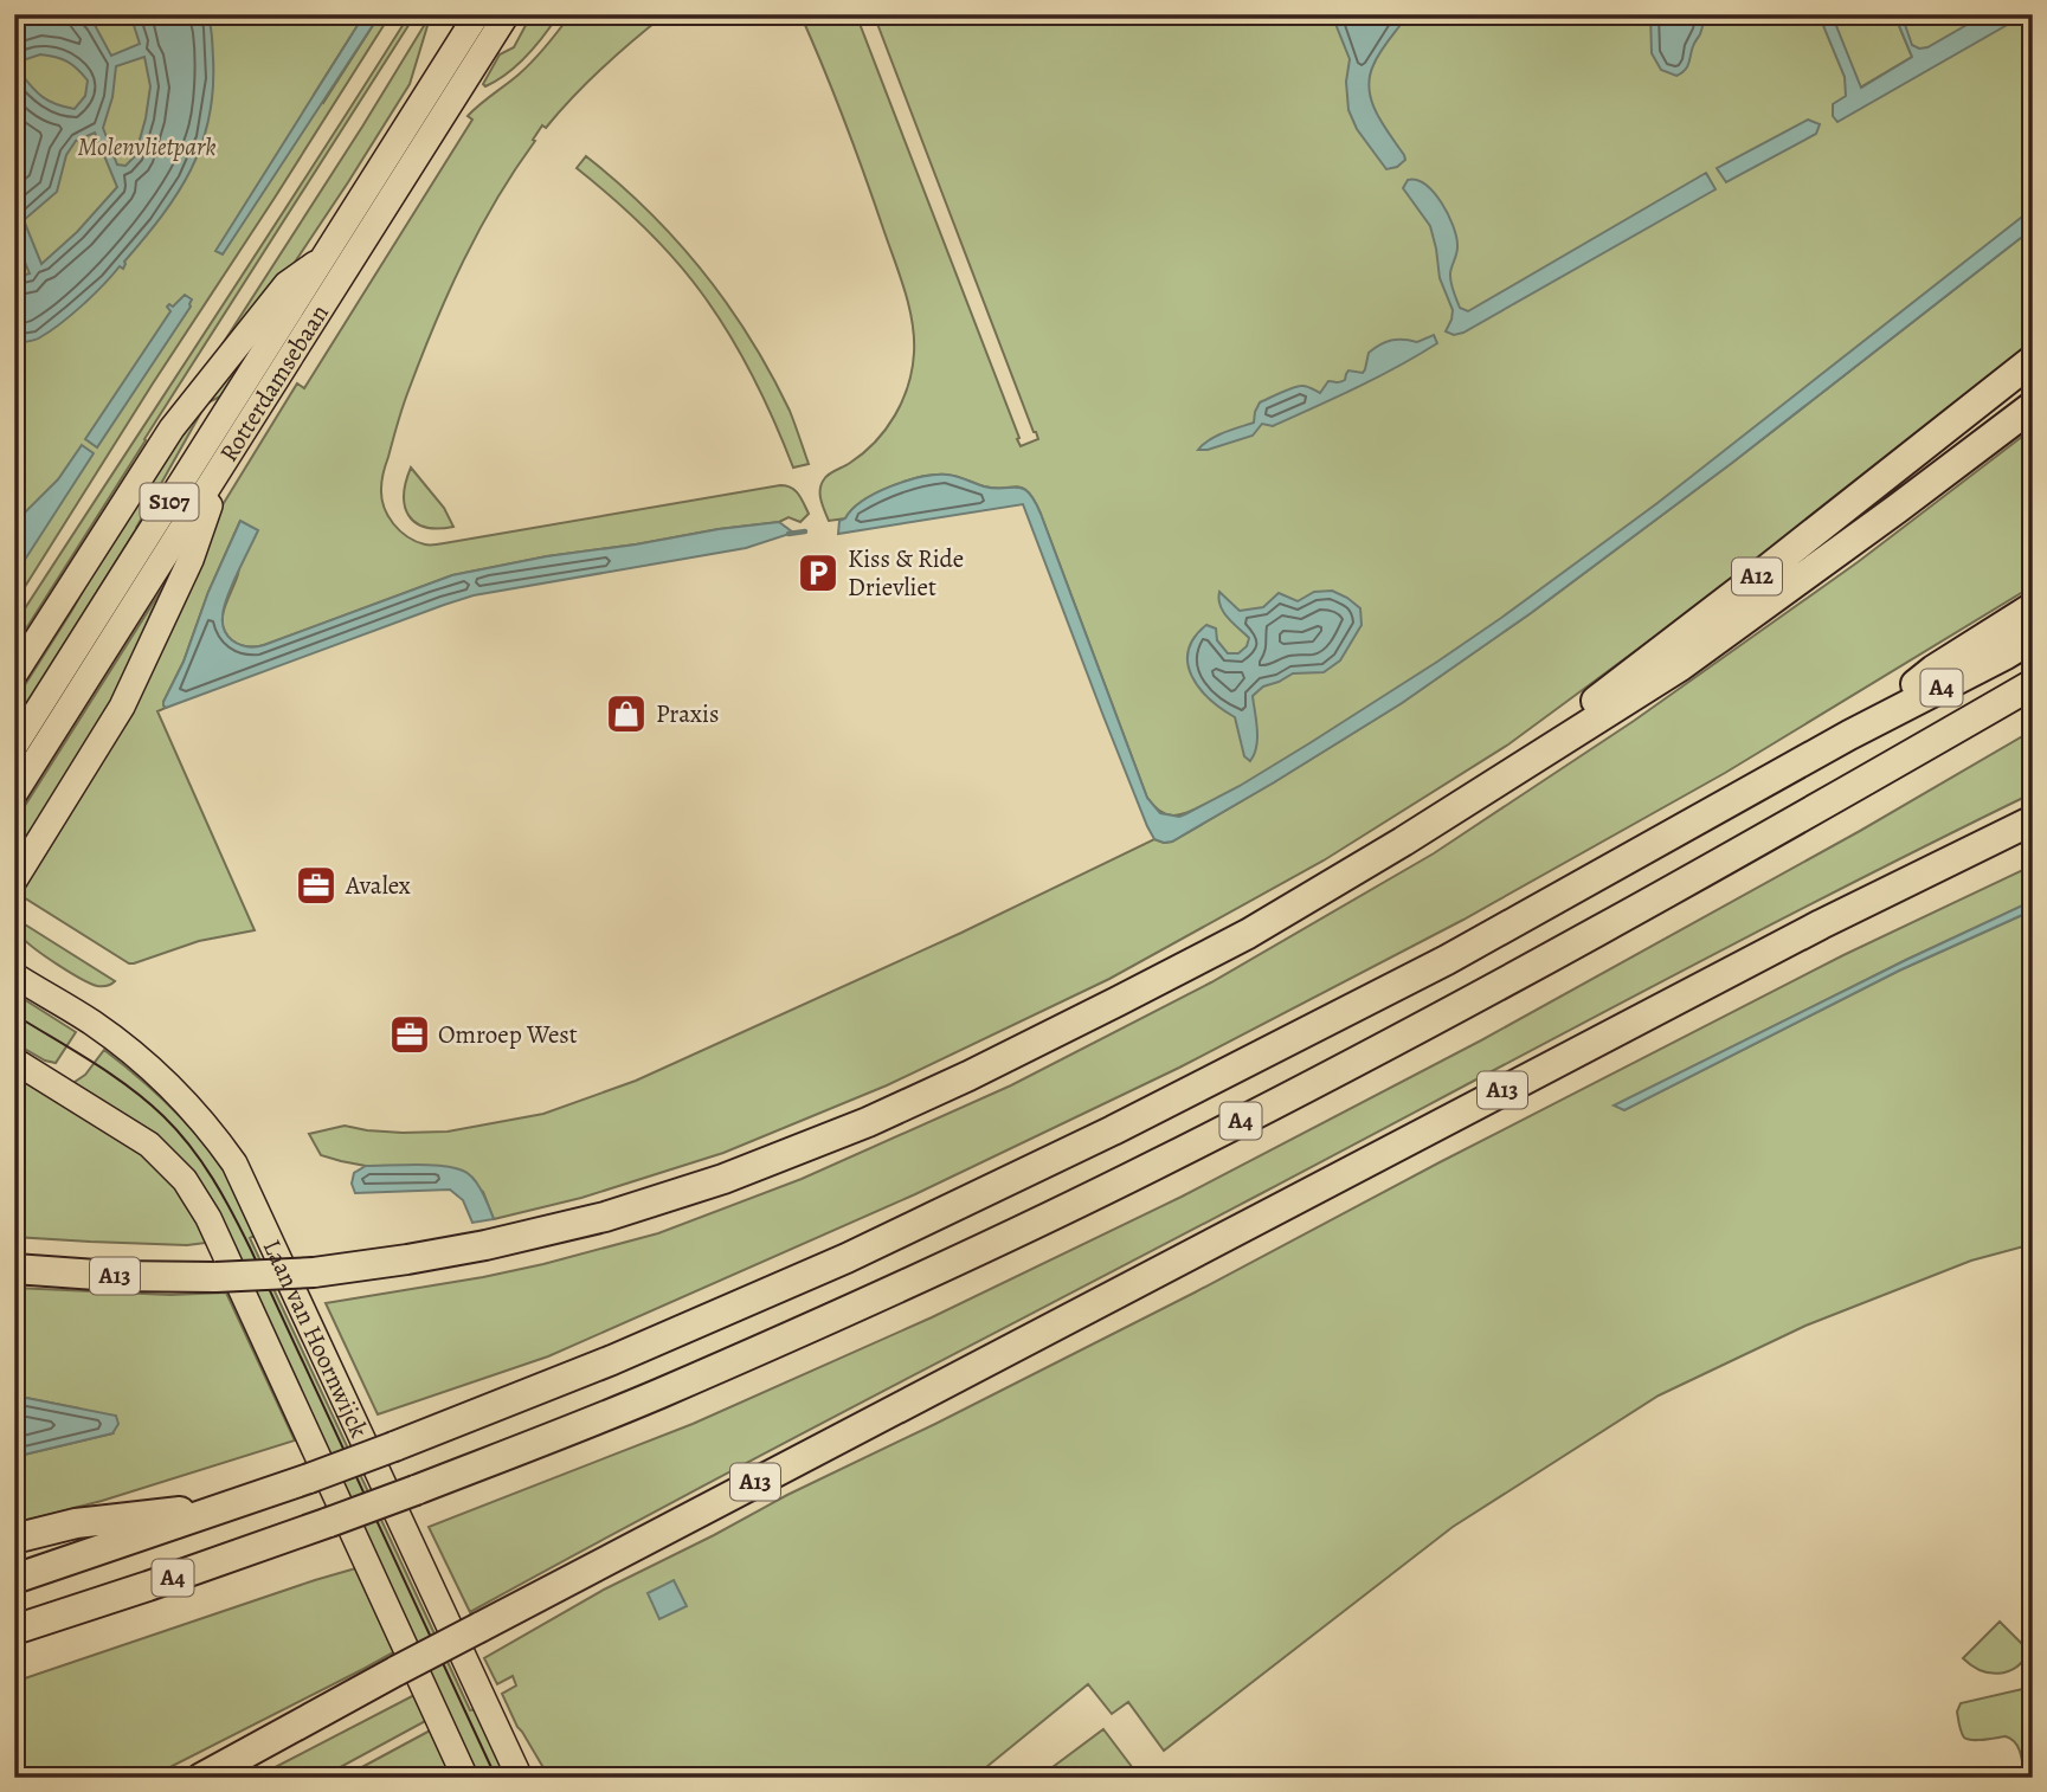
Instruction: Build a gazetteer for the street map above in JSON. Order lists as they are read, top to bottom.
{
  "streets": {
    "highway": ["A12", "A4", "A13"],
    "main road": ["Rotterdamsebaan", "S107", "Laan van Hoornwijck"]
  },
  "crossings": [
    ["Rotterdamsebaan", "S107"],
    ["A12", "A13"]
  ],
  "parks": ["Molenvlietpark"],
  "places": {
    "parking": ["Kiss & Ride Drievliet"],
    "shop": ["Praxis"],
    "office": ["Avalex", "Omroep West"]
  }
}
